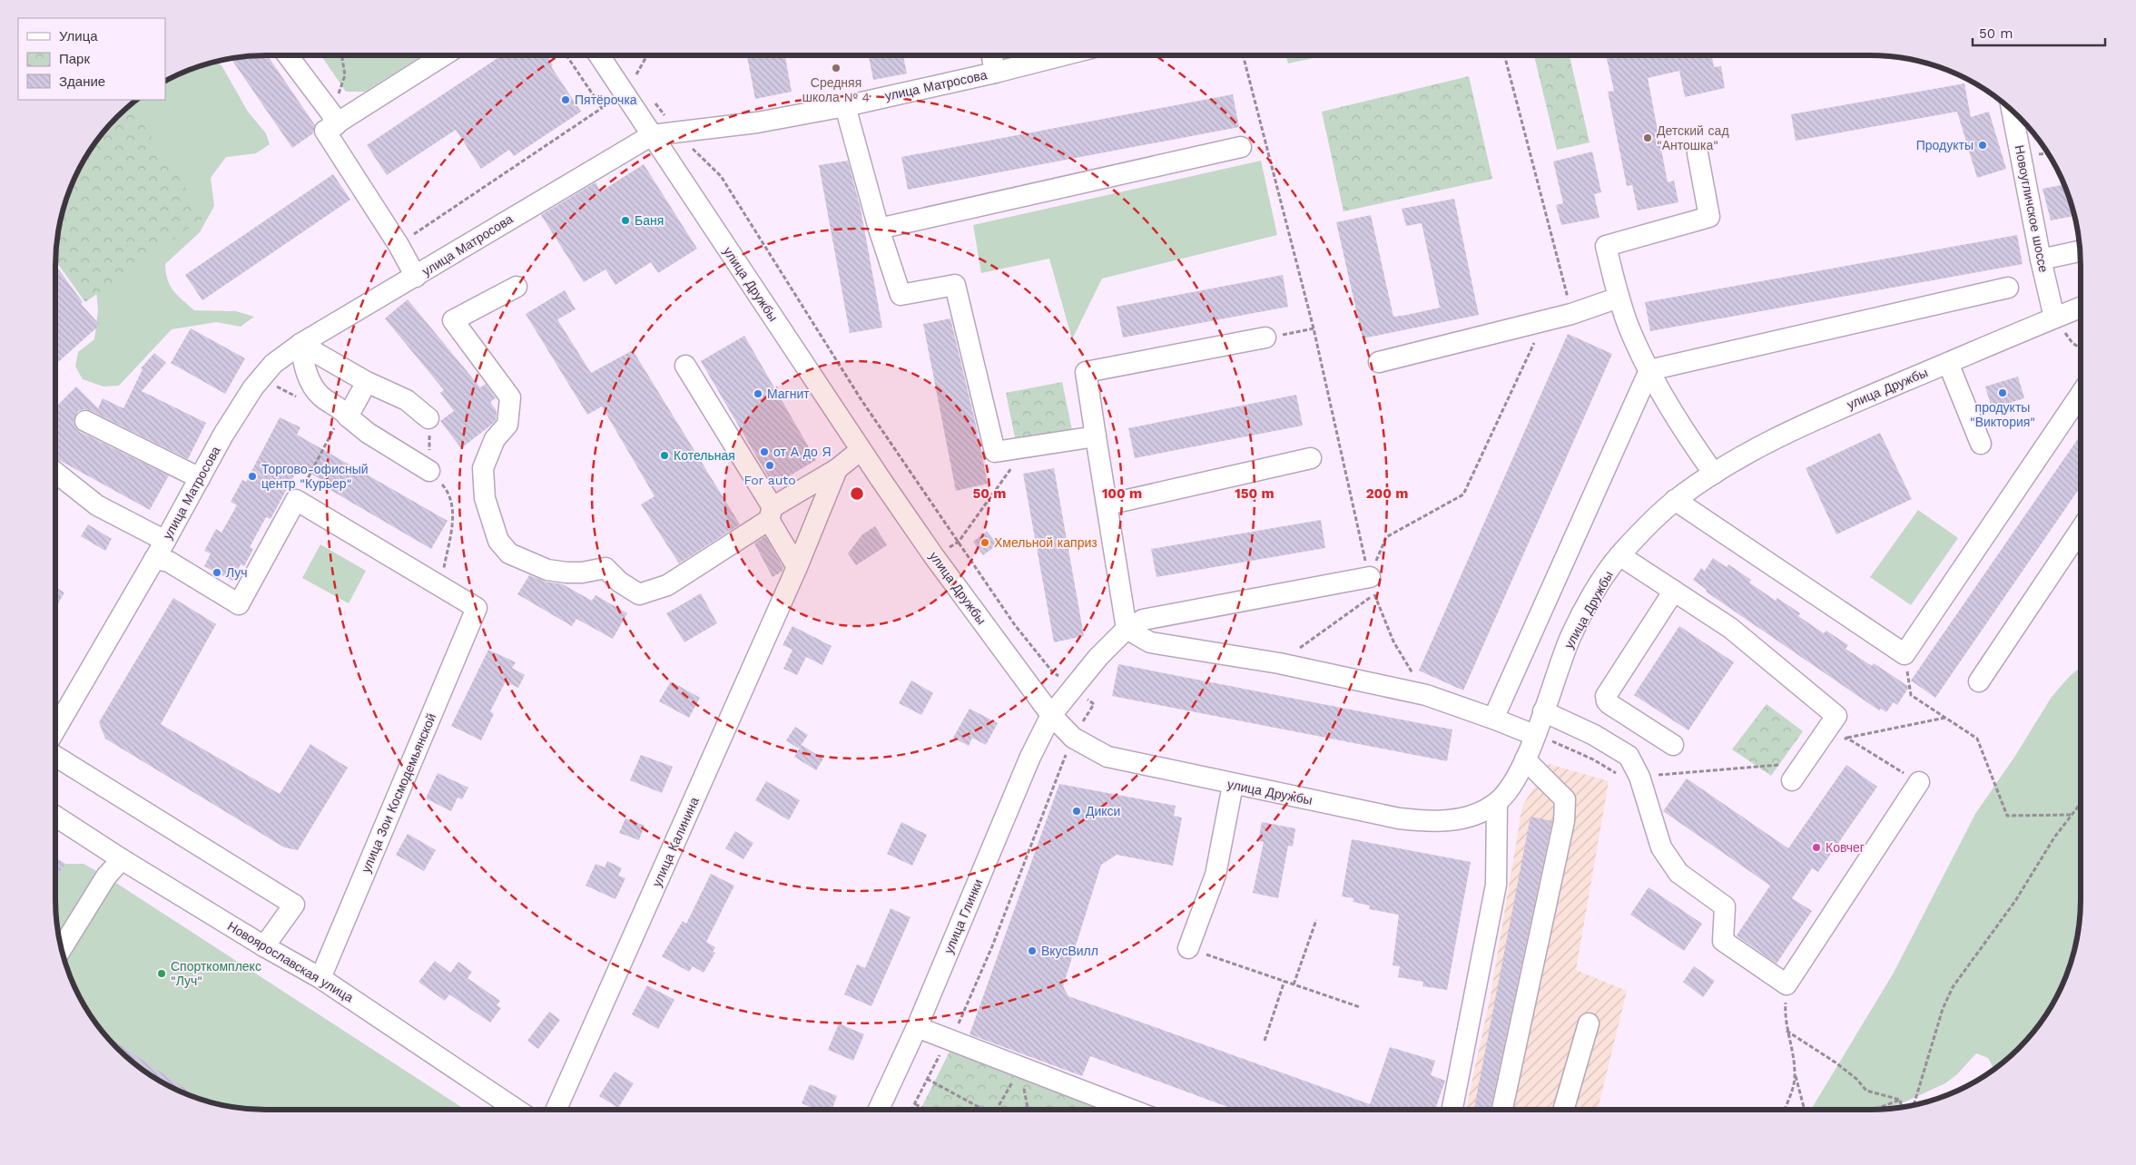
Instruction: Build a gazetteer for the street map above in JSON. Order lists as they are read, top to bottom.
{
  "streets": {
    "street": [
      "улица Матросова",
      "Новоугличское шоссе",
      "улица Дружбы",
      "улица Зои Космодемьянской",
      "улица Калинина",
      "улица Глинки",
      "Новоярославская улица"
    ]
  },
  "crossings": [
    ["улица Матросова", "улица Дружбы"],
    ["Новоугличское шоссе", "улица Дружбы"],
    ["улица Дружбы", "улица Глинки"],
    ["улица Зои Космодемьянской", "Новоярославская улица"]
  ],
  "places": [
    "Средняя школа № 4",
    "Пятёрочка",
    "Детский сад \"Антошка\"",
    "Продукты",
    "Баня",
    "продукты \"Виктория\"",
    "Магнит",
    "от А до Я",
    "Котельная",
    "For auto",
    "Торгово-офисный центр \"Курьер\"",
    "Хмельной каприз",
    "Луч",
    "Дикси",
    "Ковчег",
    "ВкусВилл",
    "Спорткомплекс \"Луч\""
  ],
  "legend": ["Улица", "Парк", "Здание"],
  "scale_bar": "50 m",
  "rings": [
    "50 m",
    "100 m",
    "150 m",
    "200 m"
  ]
}
